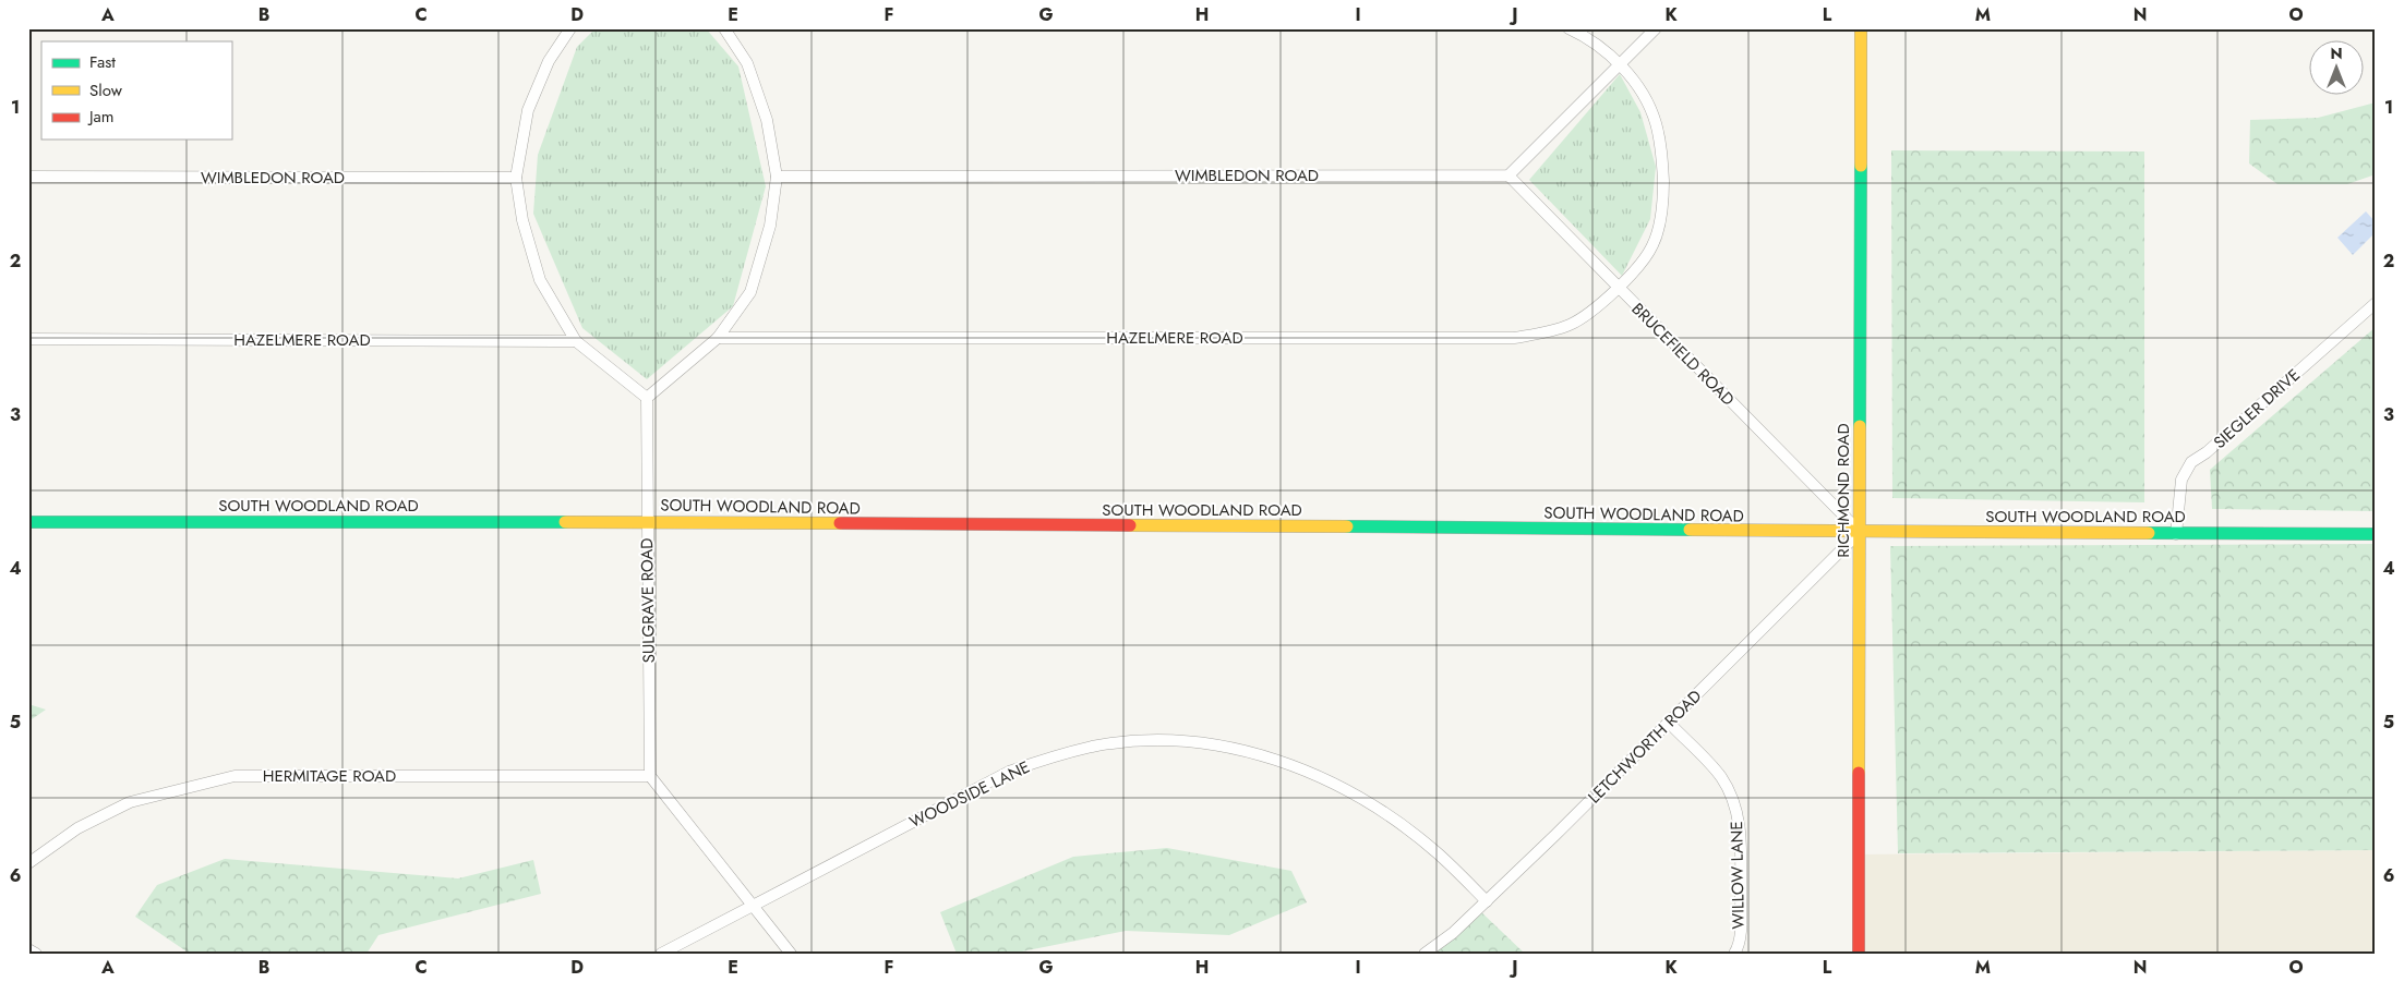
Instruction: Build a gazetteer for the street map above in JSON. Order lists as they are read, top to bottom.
{
  "streets": {
    "street": [
      "WIMBLEDON ROAD",
      "HAZELMERE ROAD",
      "BRUCEFIELD ROAD",
      "SIEGLER DRIVE",
      "RICHMOND ROAD",
      "SOUTH WOODLAND ROAD",
      "SULGRAVE ROAD",
      "LETCHWORTH ROAD",
      "HERMITAGE ROAD",
      "WOODSIDE LANE",
      "WILLOW LANE"
    ]
  },
  "crossings": [
    ["WIMBLEDON ROAD", "BRUCEFIELD ROAD"],
    ["HAZELMERE ROAD", "BRUCEFIELD ROAD"],
    ["BRUCEFIELD ROAD", "RICHMOND ROAD"],
    ["BRUCEFIELD ROAD", "SOUTH WOODLAND ROAD"],
    ["BRUCEFIELD ROAD", "LETCHWORTH ROAD"],
    ["SIEGLER DRIVE", "SOUTH WOODLAND ROAD"],
    ["RICHMOND ROAD", "SOUTH WOODLAND ROAD"],
    ["RICHMOND ROAD", "LETCHWORTH ROAD"],
    ["SOUTH WOODLAND ROAD", "SULGRAVE ROAD"],
    ["SOUTH WOODLAND ROAD", "LETCHWORTH ROAD"],
    ["SULGRAVE ROAD", "HERMITAGE ROAD"],
    ["LETCHWORTH ROAD", "WOODSIDE LANE"],
    ["LETCHWORTH ROAD", "WILLOW LANE"]
  ],
  "legend": ["Fast", "Slow", "Jam"],
  "north": "top",
  "grid": {
    "columns": [
      "A",
      "B",
      "C",
      "D",
      "E",
      "F",
      "G",
      "H",
      "I",
      "J",
      "K",
      "L",
      "M",
      "N",
      "O"
    ],
    "rows": [
      "1",
      "2",
      "3",
      "4",
      "5",
      "6"
    ]
  }
}
